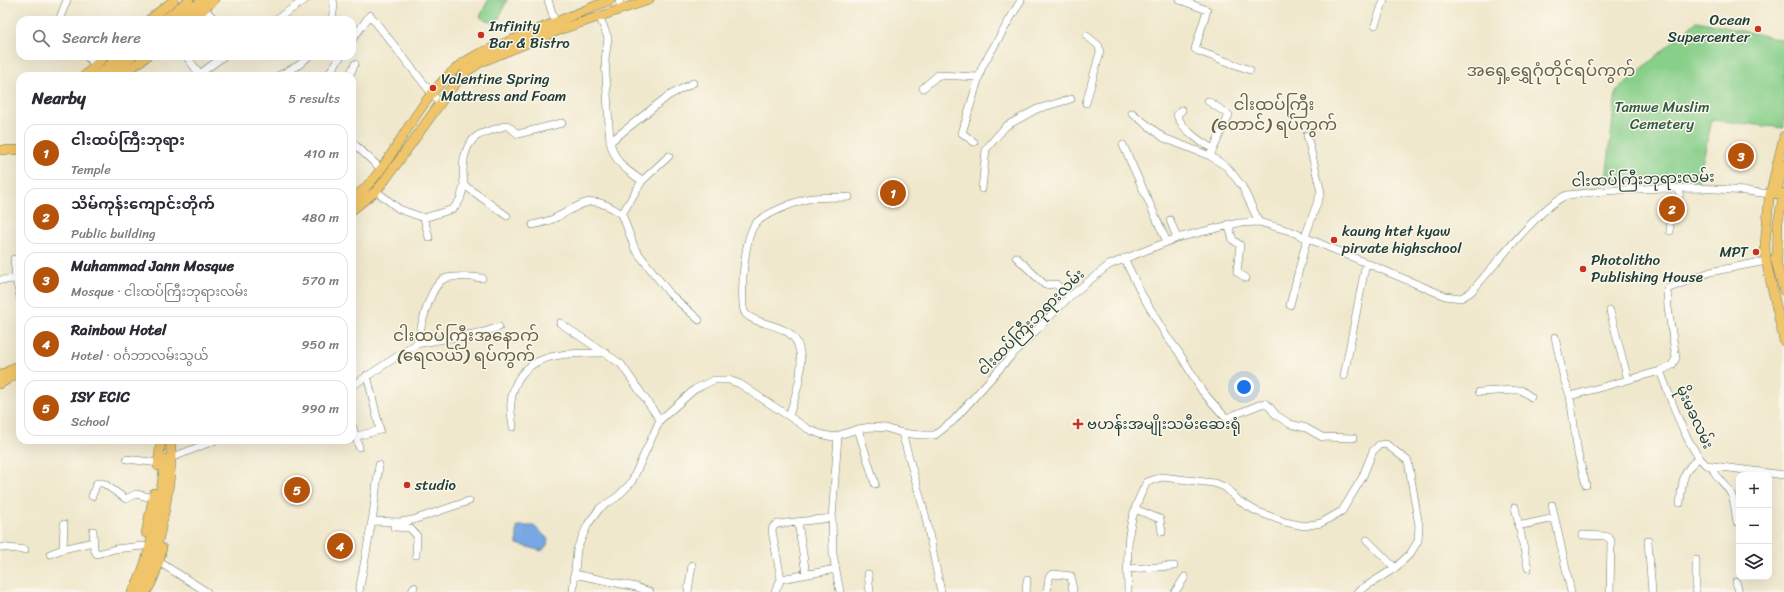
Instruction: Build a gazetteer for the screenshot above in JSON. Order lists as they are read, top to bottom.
{
  "streets": {
    "street": ["ငါးထပ်ကြီးဘုရားလမ်း", "မိုးမခလမ်း"]
  },
  "districts": ["အရှေ့ရွှေဂုံတိုင်ရပ်ကွက်", "ငါးထပ်ကြီး (တောင်) ရပ်ကွက်", "ငါးထပ်ကြီးအနောက် (ရေလယ်) ရပ်ကွက်"],
  "parks": ["Tamwe Muslim Cemetery"],
  "places": {
    "other": [
      "Ocean Supercenter",
      "Infinity Bar & Bistro",
      "Valentine Spring Mattress and Foam",
      "kaung htet kyaw pirvate highschool",
      "MPT",
      "Photolitho Publishing House",
      "studio"
    ],
    "health": ["ဗဟန်းအမျိုးသမီးဆေးရုံ"]
  },
  "page": {
    "search": "Search here",
    "heading": ["Nearby", "5 results"],
    "list": [
      {
        "mark": "1",
        "name": "ငါးထပ်ကြီးဘုရား",
        "note": "Temple",
        "value": "410 m"
      },
      {
        "mark": "2",
        "name": "သိမ်ကုန်းကျောင်းတိုက်",
        "note": "Public building",
        "value": "480 m"
      },
      {
        "mark": "3",
        "name": "Muhammad Jann Mosque",
        "note": "Mosque · ငါးထပ်ကြီးဘုရားလမ်း",
        "value": "570 m"
      },
      {
        "mark": "4",
        "name": "Rainbow Hotel",
        "note": "Hotel · ဝင်္ဂဘာလမ်းသွယ်",
        "value": "950 m"
      },
      {
        "mark": "5",
        "name": "ISY ECIC",
        "note": "School",
        "value": "990 m"
      }
    ],
    "pins": [
      "3",
      "1",
      "2",
      "5",
      "4"
    ],
    "map_buttons": ["+", "−"]
  }
}
